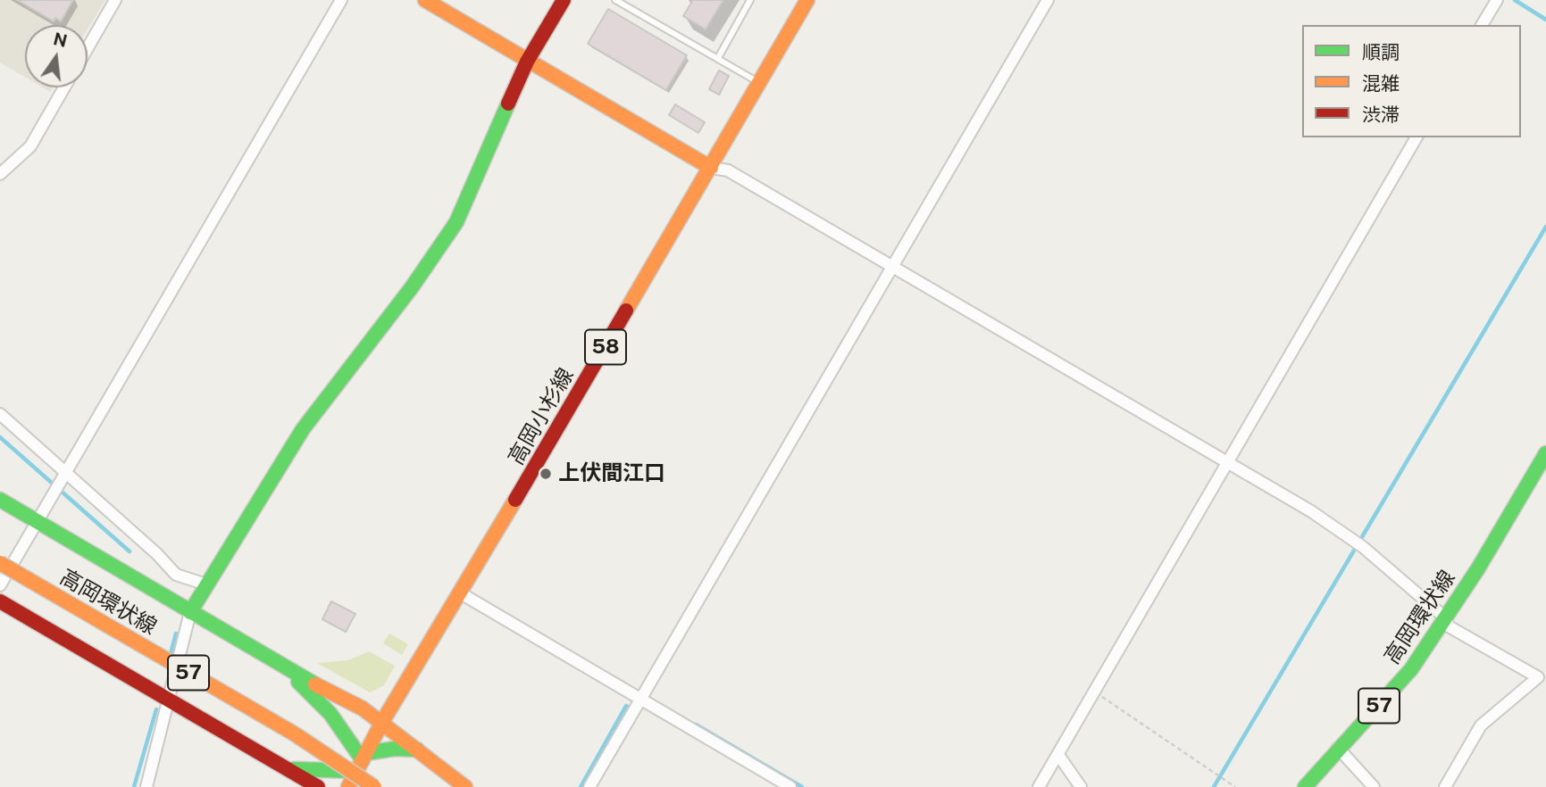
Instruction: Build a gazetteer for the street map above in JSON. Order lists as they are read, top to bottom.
{
  "streets": {
    "main road": [
      "58",
      "高岡小杉線",
      "高岡環状線",
      "57"
    ]
  },
  "crossings": [
    ["高岡小杉線", "57"]
  ],
  "places": ["上伏間江口"],
  "legend": ["順調", "混雑", "渋滞"],
  "north": "top"
}
